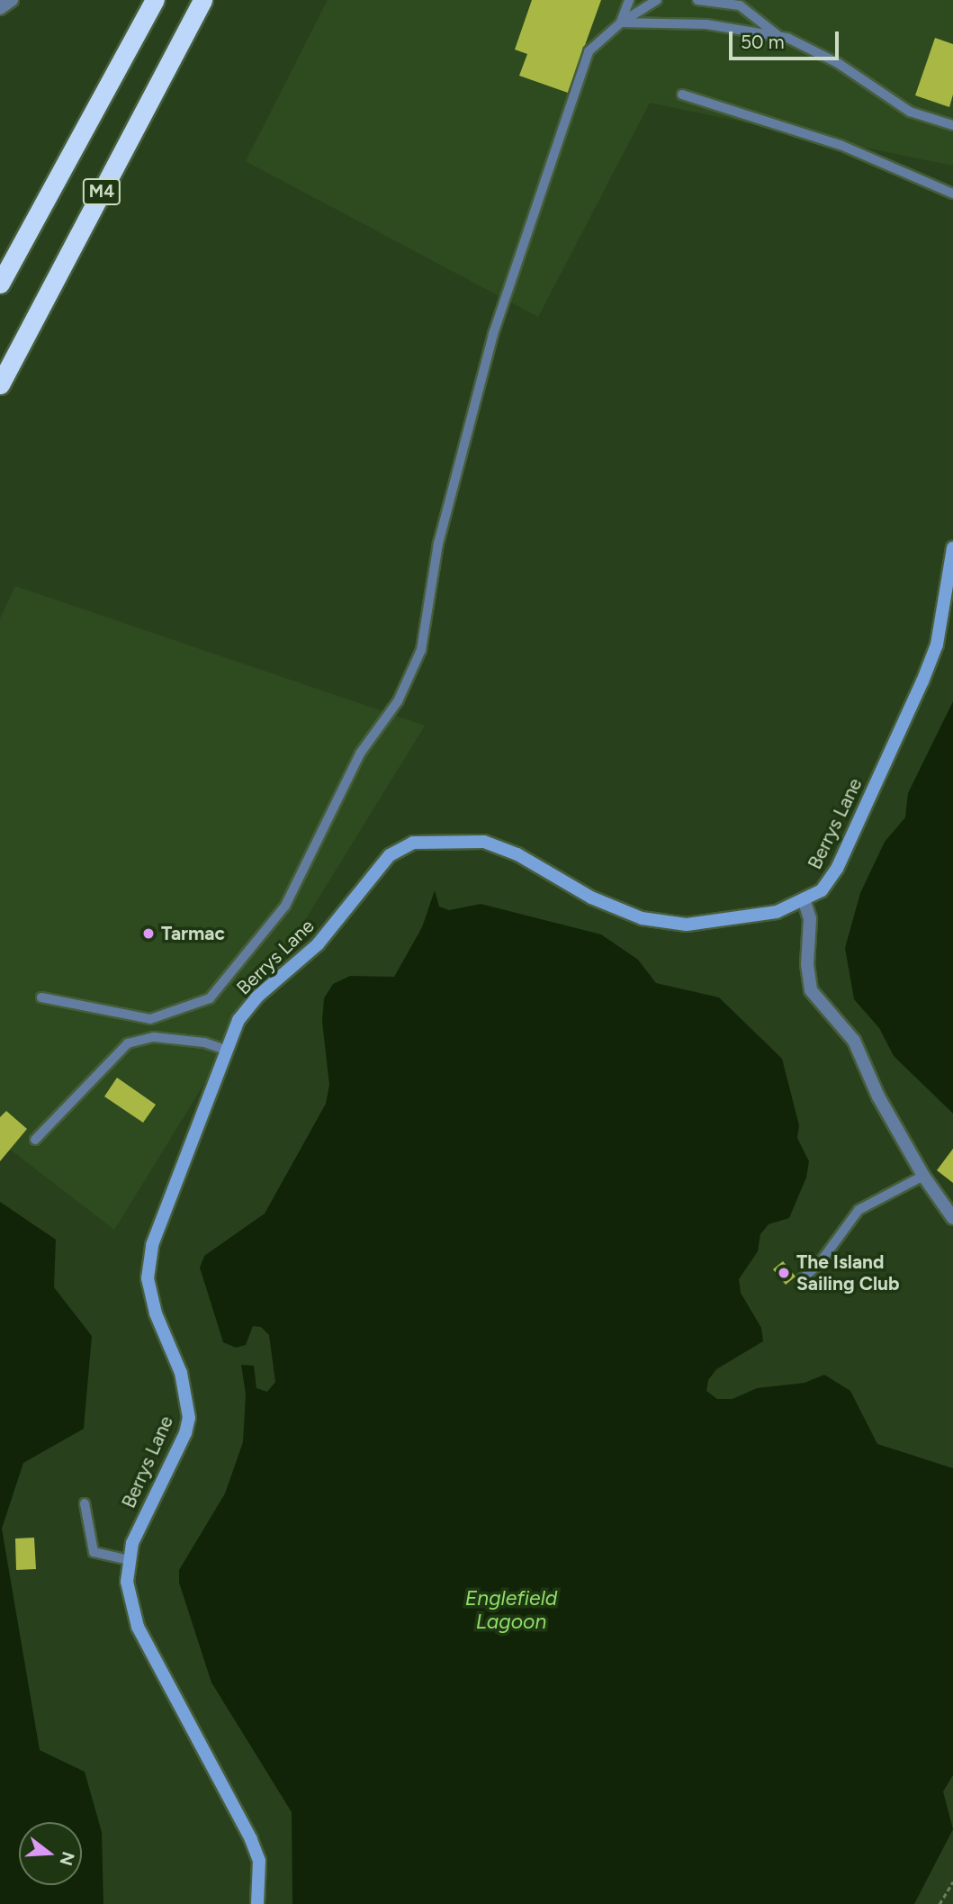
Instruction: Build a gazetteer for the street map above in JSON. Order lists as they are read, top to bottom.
{
  "streets": {
    "highway": ["M4"],
    "street": ["Berrys Lane"]
  },
  "water": ["Englefield Lagoon"],
  "places": ["Tarmac", "The Island Sailing Club"],
  "scale_bar": "50 m",
  "north": "right"
}
